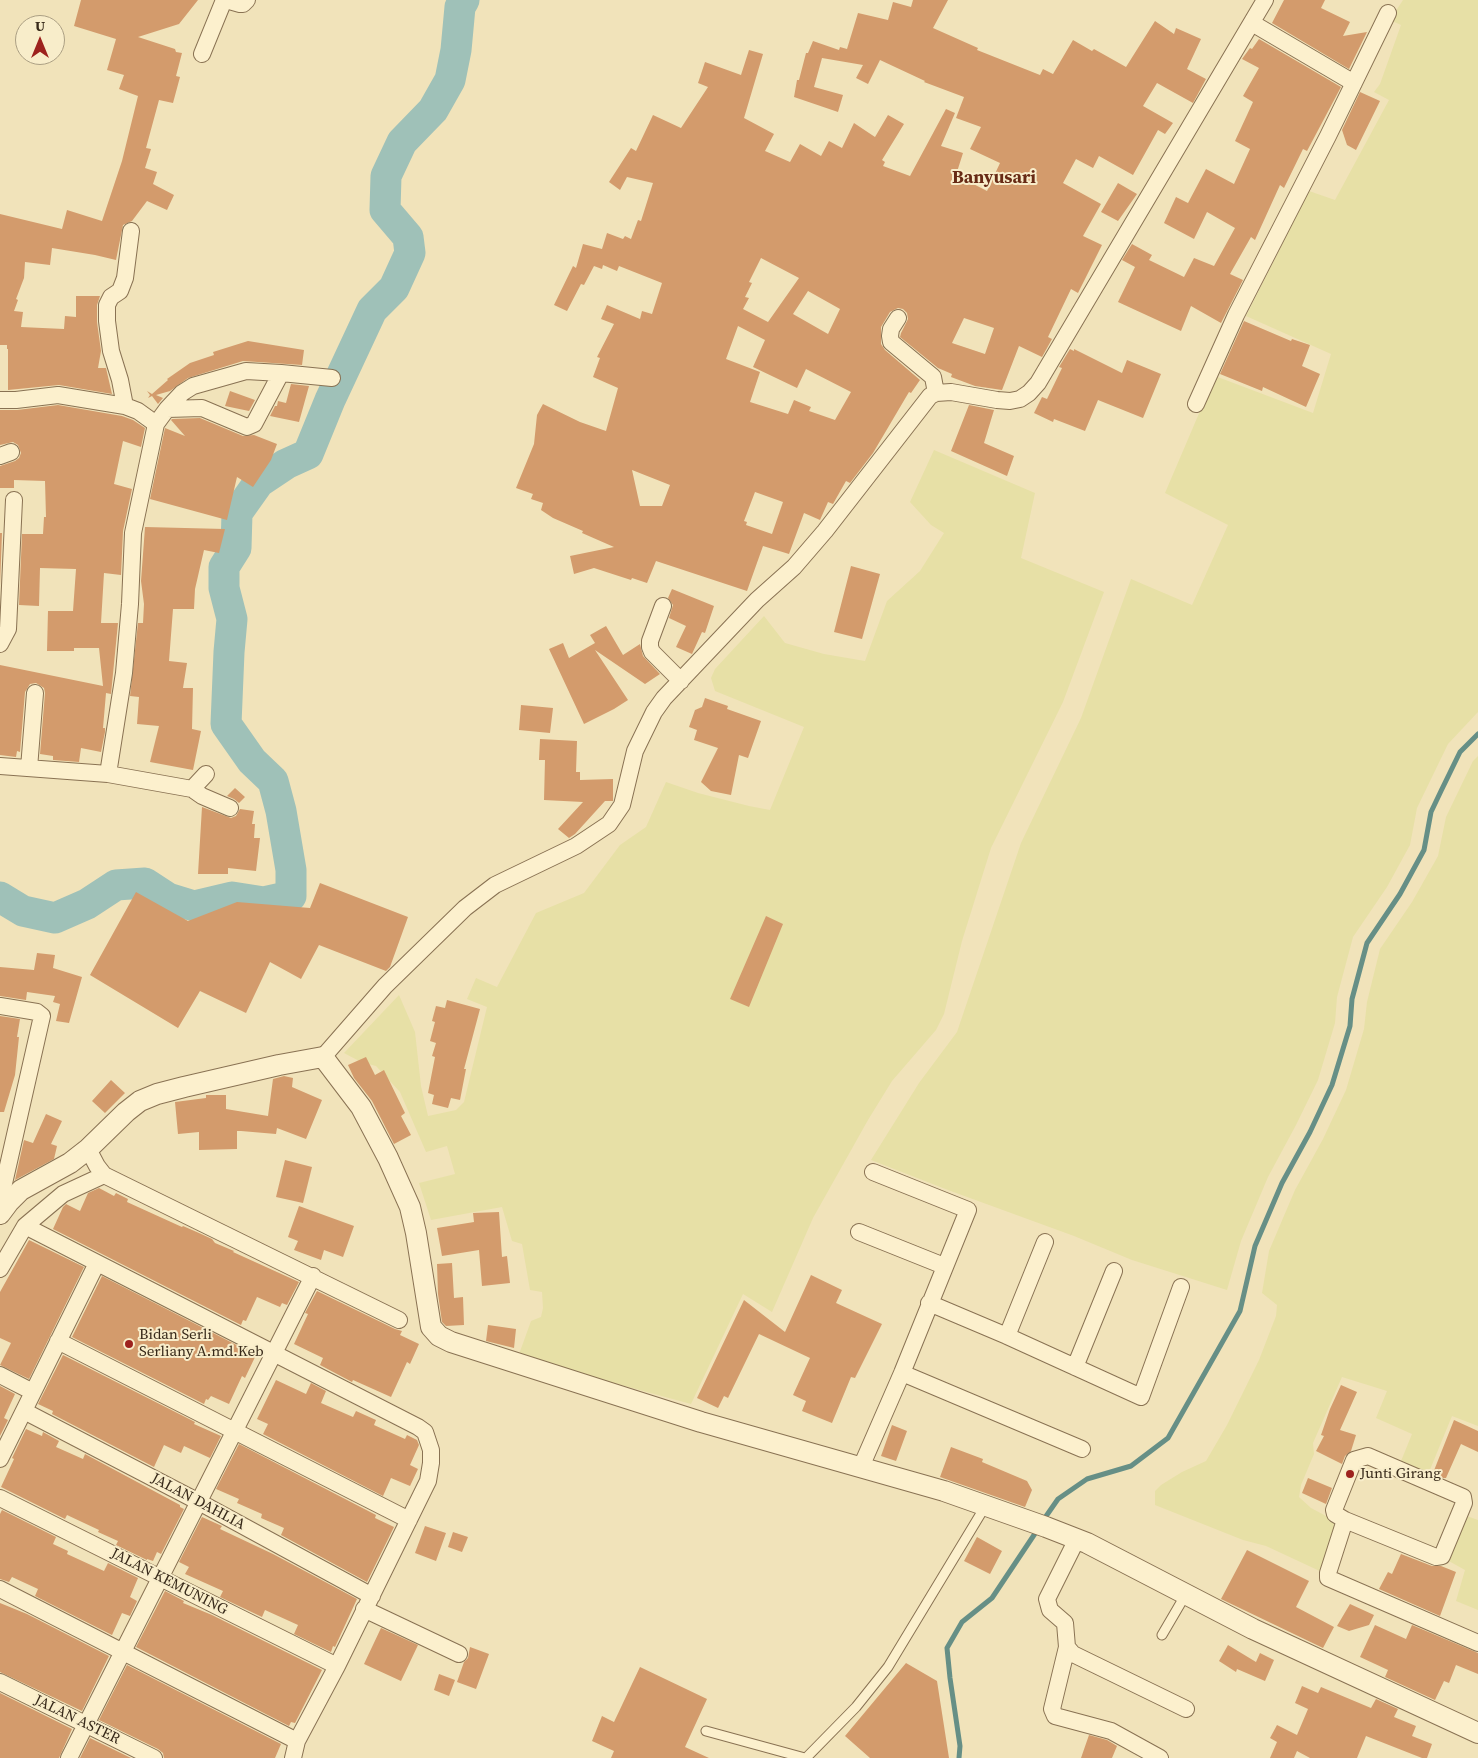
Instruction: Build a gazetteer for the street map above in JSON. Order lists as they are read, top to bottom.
{
  "streets": {
    "street": ["JALAN DAHLIA", "JALAN KEMUNING", "JALAN ASTER"]
  },
  "districts": ["Banyusari"],
  "places": ["Bidan Serli Serliany A.md.Keb", "Junti Girang"],
  "north": "top"
}
